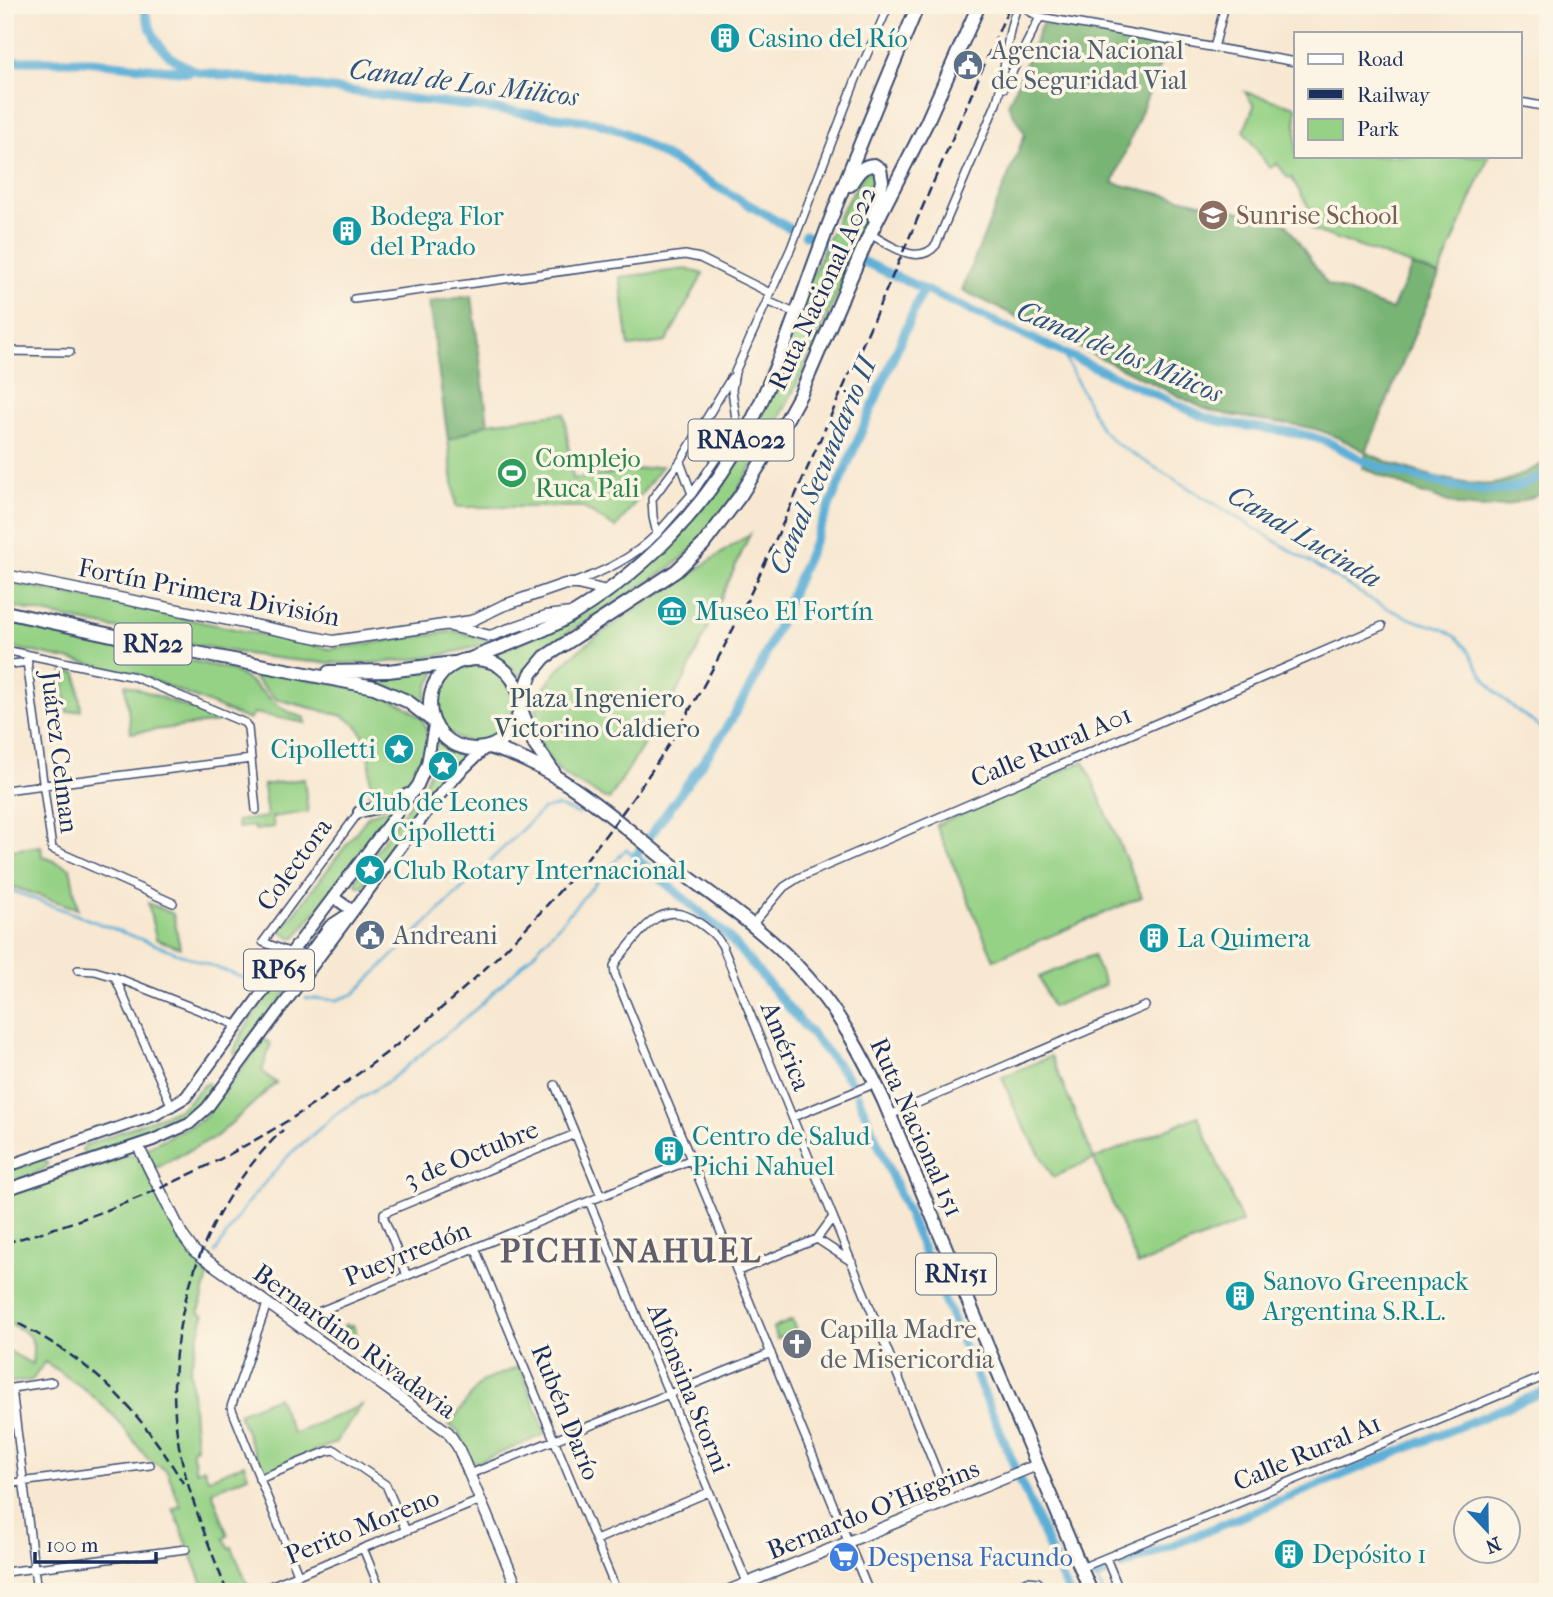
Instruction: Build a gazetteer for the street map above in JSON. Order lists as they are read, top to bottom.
{
  "streets": {
    "highway": [
      "Ruta Nacional A022",
      "RNA022",
      "RN22",
      "Ruta Nacional 151",
      "RN151"
    ],
    "main road": [
      "Fortín Primera División",
      "RP65",
      "Bernardino Rivadavia",
      "Bernardo O'Higgins"
    ],
    "street": [
      "Calle Rural A01",
      "Juárez Celman",
      "Colectora",
      "América",
      "3 de Octubre",
      "Pueyrredón",
      "Alfonsina Storni",
      "Rubén Darío",
      "Calle Rural A1",
      "Perito Moreno"
    ]
  },
  "crossings": [
    ["Ruta Nacional A022", "Fortín Primera División"],
    ["Ruta Nacional A022", "RN22"],
    ["Ruta Nacional A022", "RP65"],
    ["Ruta Nacional A022", "Ruta Nacional 151"],
    ["RN22", "RP65"],
    ["RN22", "Ruta Nacional 151"],
    ["Calle Rural A01", "Ruta Nacional 151"],
    ["Colectora", "RP65"],
    ["RP65", "Ruta Nacional 151"],
    ["RP65", "Bernardino Rivadavia"],
    ["América", "Pueyrredón"],
    ["América", "Bernardo O'Higgins"],
    ["Ruta Nacional 151", "Calle Rural A1"],
    ["Ruta Nacional 151", "Bernardo O'Higgins"],
    ["3 de Octubre", "Pueyrredón"],
    ["Pueyrredón", "Bernardino Rivadavia"],
    ["Pueyrredón", "Alfonsina Storni"],
    ["Pueyrredón", "Rubén Darío"],
    ["Bernardino Rivadavia", "Perito Moreno"],
    ["Alfonsina Storni", "Bernardo O'Higgins"],
    ["Alfonsina Storni", "Perito Moreno"],
    ["Rubén Darío", "Perito Moreno"]
  ],
  "districts": ["PICHI NAHUEL"],
  "water": [
    "Canal de Los Milicos",
    "Canal de los Milicos",
    "Canal Secundario II",
    "Canal Lucinda"
  ],
  "parks": ["Plaza Ingeniero Victorino Caldiero"],
  "places": {
    "building": [
      "Casino del Río",
      "Bodega Flor del Prado",
      "La Quimera",
      "Centro de Salud Pichi Nahuel",
      "Sanovo Greenpack Argentina S.R.L.",
      "Depósito 1"
    ],
    "public building": ["Agencia Nacional de Seguridad Vial", "Andreani"],
    "school or university": ["Sunrise School"],
    "sports": ["Complejo Ruca Pali"],
    "museum": ["Museo El Fortín"],
    "place": ["Cipolletti", "Club de Leones Cipolletti", "Club Rotary Internacional"],
    "church": ["Capilla Madre de Misericordia"],
    "supermarket": ["Despensa Facundo"]
  },
  "legend": ["Road", "Railway", "Park"],
  "scale_bar": "100 m",
  "north": "bottom"
}
